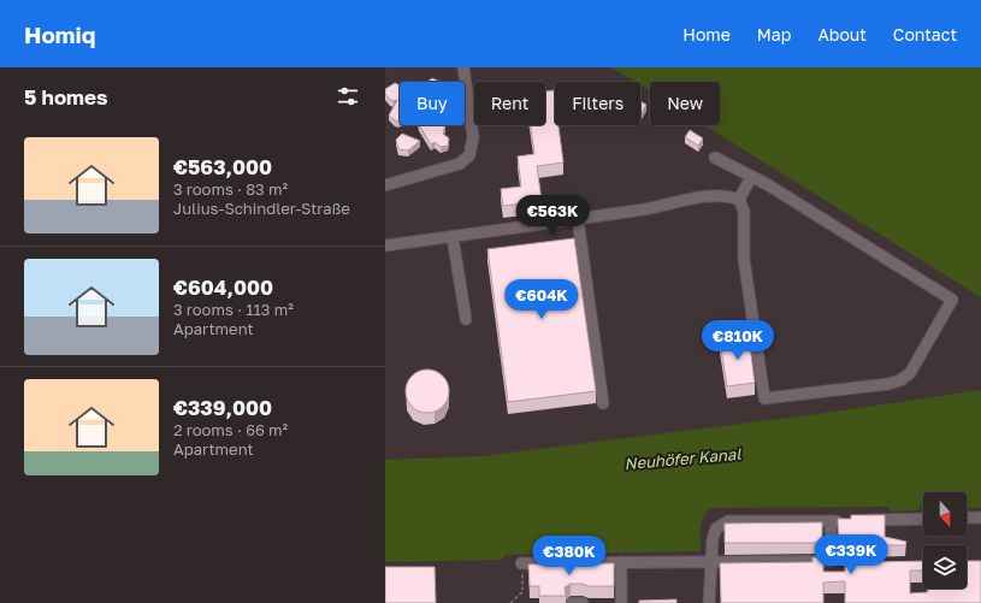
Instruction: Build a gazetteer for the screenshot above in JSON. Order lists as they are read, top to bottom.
{
  "water": ["Neuhöfer Kanal"],
  "north": "bottom",
  "page": {
    "header": "Homiq",
    "nav": [
      "Home",
      "Map",
      "About",
      "Contact"
    ],
    "heading": "5 homes",
    "chip": [
      "Buy",
      "Rent",
      "Filters",
      "New"
    ],
    "list": [
      {
        "name": "€563,000",
        "note": "3 rooms · 83 m² · Julius-Schindler-Straße"
      },
      {
        "name": "€604,000",
        "note": "3 rooms · 113 m² · Apartment"
      },
      {
        "name": "€339,000",
        "note": "2 rooms · 66 m² · Apartment"
      }
    ],
    "price": [
      "€563K",
      "€604K",
      "€810K",
      "€339K",
      "€380K"
    ]
  }
}
